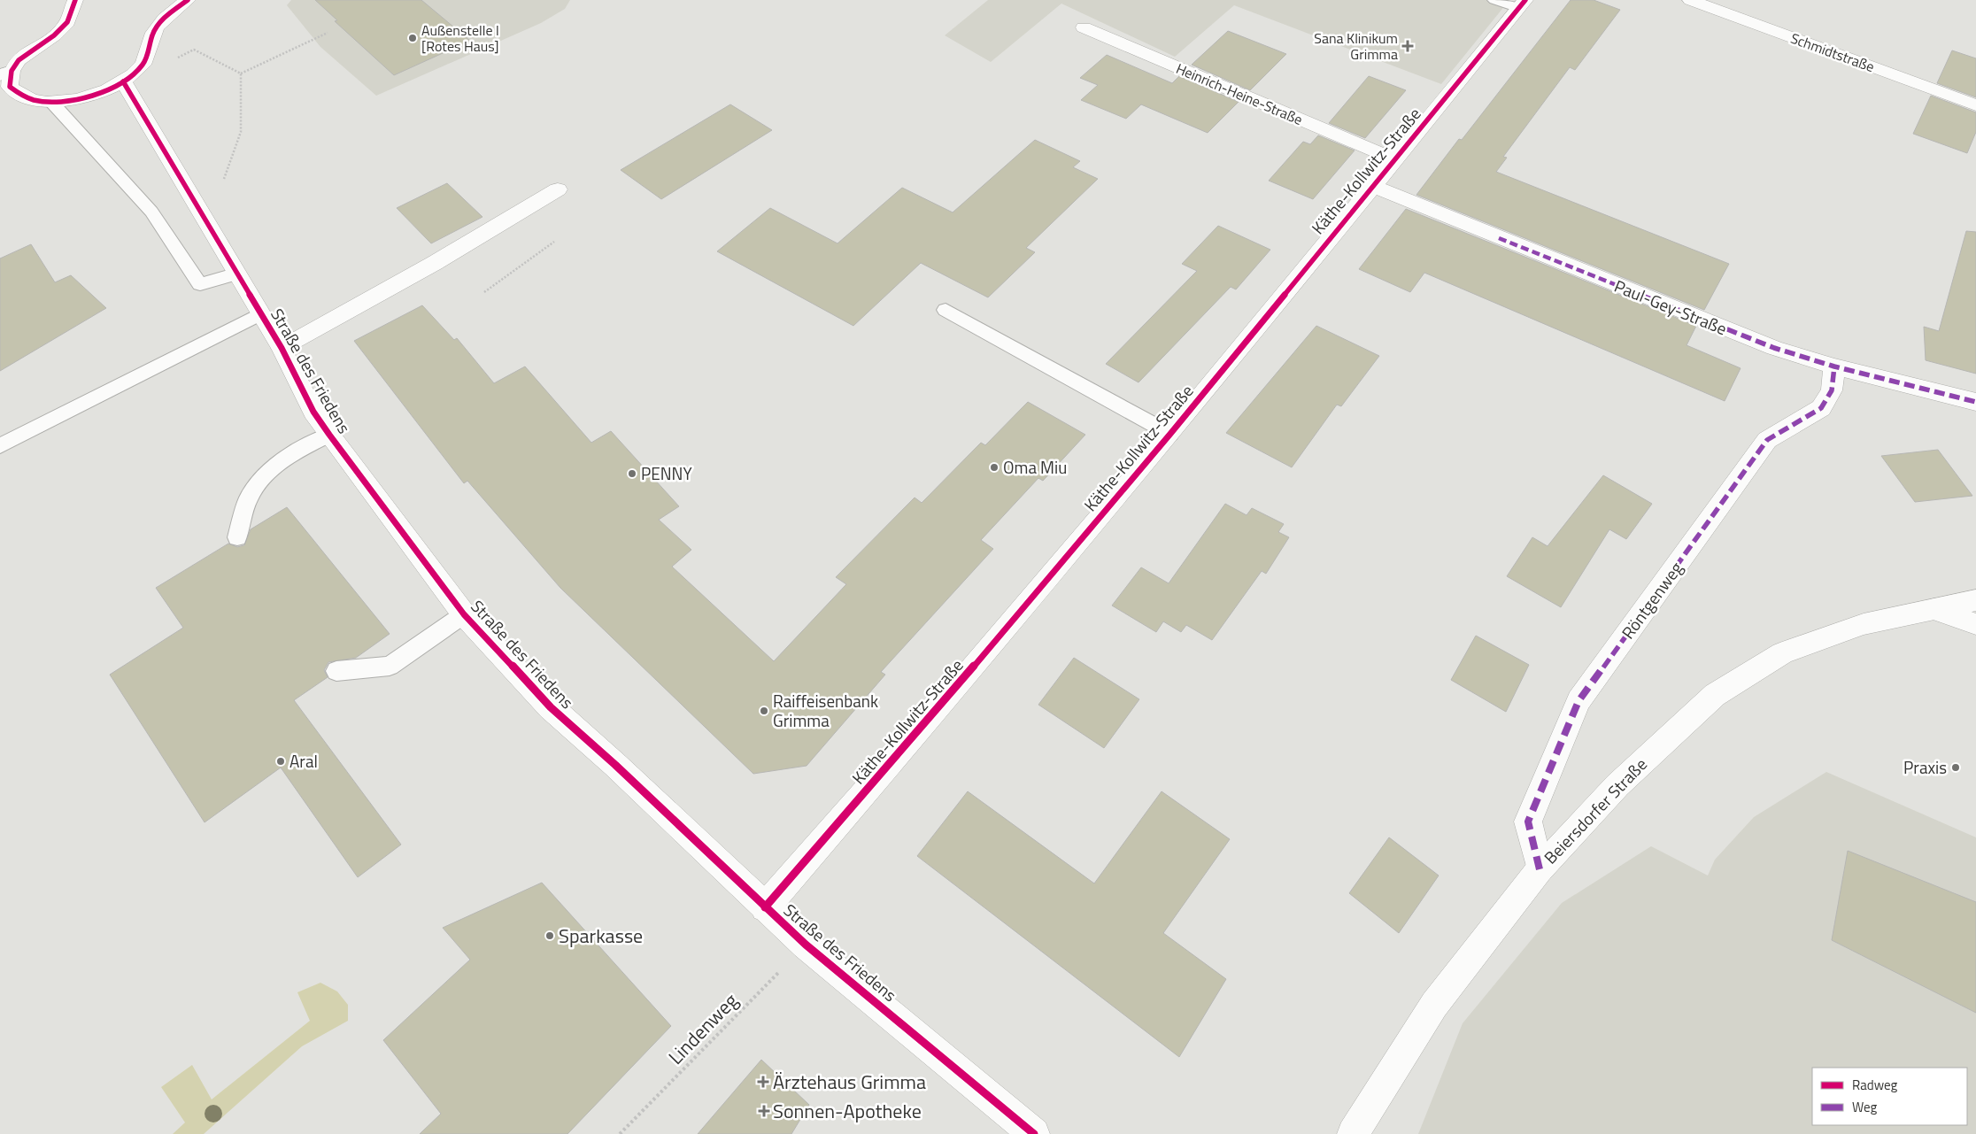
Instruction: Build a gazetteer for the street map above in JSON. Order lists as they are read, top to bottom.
{
  "streets": {
    "street": [
      "Schmidtstraße",
      "Heinrich-Heine-Straße",
      "Käthe-Kollwitz-Straße",
      "Paul-Gey-Straße",
      "Straße des Friedens",
      "Röntgenweg",
      "Beiersdorfer Straße"
    ],
    "path": ["Lindenweg"]
  },
  "crossings": [
    ["Heinrich-Heine-Straße", "Käthe-Kollwitz-Straße"],
    ["Käthe-Kollwitz-Straße", "Paul-Gey-Straße"],
    ["Käthe-Kollwitz-Straße", "Straße des Friedens"],
    ["Paul-Gey-Straße", "Röntgenweg"],
    ["Straße des Friedens", "Lindenweg"],
    ["Röntgenweg", "Beiersdorfer Straße"]
  ],
  "places": {
    "other": [
      "Außenstelle l [Rotes Haus]",
      "Oma Miu",
      "PENNY",
      "Raiffeisenbank Grimma",
      "Aral",
      "Praxis",
      "Sparkasse"
    ],
    "health": ["Sana Klinikum Grimma", "Ärztehaus Grimma", "Sonnen-Apotheke"]
  },
  "legend": ["Radweg", "Weg"]
}
